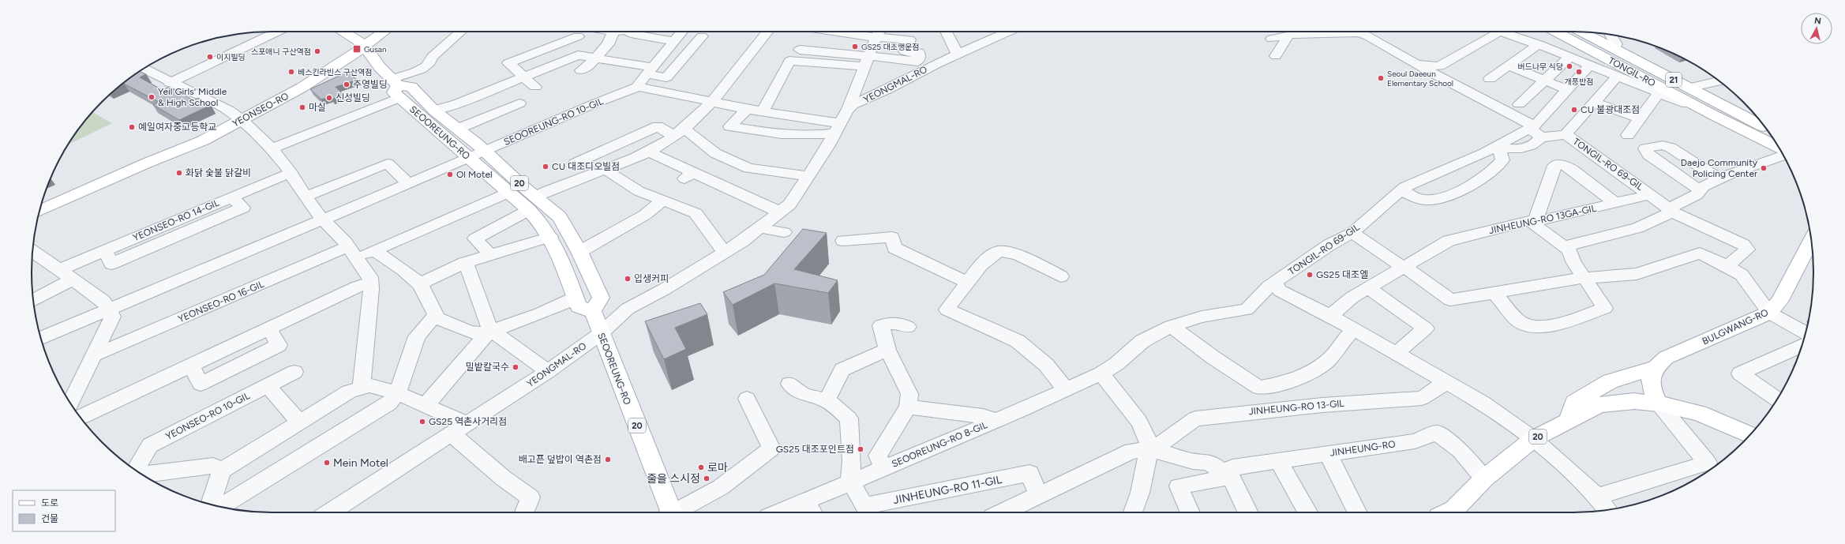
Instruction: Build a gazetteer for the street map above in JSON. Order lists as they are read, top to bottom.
{
  "streets": {
    "main road": [
      "TONGIL-RO",
      "21",
      "YEONSEO-RO",
      "SEOOREUNG-RO",
      "20",
      "BULGWANG-RO"
    ],
    "street": [
      "YEONGMAL-RO",
      "SEOOREUNG-RO 10-GIL",
      "TONGIL-RO 69-GIL",
      "JINHEUNG-RO 13GA-GIL",
      "YEONSEO-RO 16-GIL",
      "JINHEUNG-RO 13-GIL",
      "YEONSEO-RO 10-GIL",
      "SEOOREUNG-RO 8-GIL",
      "JINHEUNG-RO",
      "JINHEUNG-RO 11-GIL"
    ]
  },
  "crossings": [
    ["TONGIL-RO", "TONGIL-RO 69-GIL"],
    ["YEONGMAL-RO", "SEOOREUNG-RO"],
    ["YEONSEO-RO", "SEOOREUNG-RO"],
    ["SEOOREUNG-RO 10-GIL", "SEOOREUNG-RO"],
    ["TONGIL-RO 69-GIL", "JINHEUNG-RO 13GA-GIL"],
    ["TONGIL-RO 69-GIL", "SEOOREUNG-RO 8-GIL"],
    ["20", "JINHEUNG-RO"],
    ["SEOOREUNG-RO 8-GIL", "JINHEUNG-RO 11-GIL"]
  ],
  "places": {
    "other": [
      "GS25 대조행운점",
      "스포애니 구산역점",
      "이지빌딩",
      "버드나무 식당",
      "베스킨라빈스 구산역점",
      "개풍반점",
      "Seoul Daeeun Elementary School",
      "주영빌딩",
      "Yeil Girls' Middle & High School",
      "신성빌딩",
      "마실",
      "CU 불광대조점",
      "예일여자중고등학교",
      "CU 대조디오빌점",
      "Daejo Community Policing Center",
      "화닭 숯불 닭갈비",
      "Ol Motel",
      "GS25 대조엘",
      "입생커피",
      "밀밭칼국수",
      "GS25 역촌사거리점",
      "GS25 대조포인트점",
      "배고픈 덮밥이 역촌점",
      "Mein Motel",
      "로마",
      "줄을 스시정"
    ],
    "transit": ["Gusan"]
  },
  "legend": ["도로", "건물"],
  "north": "top"
}
